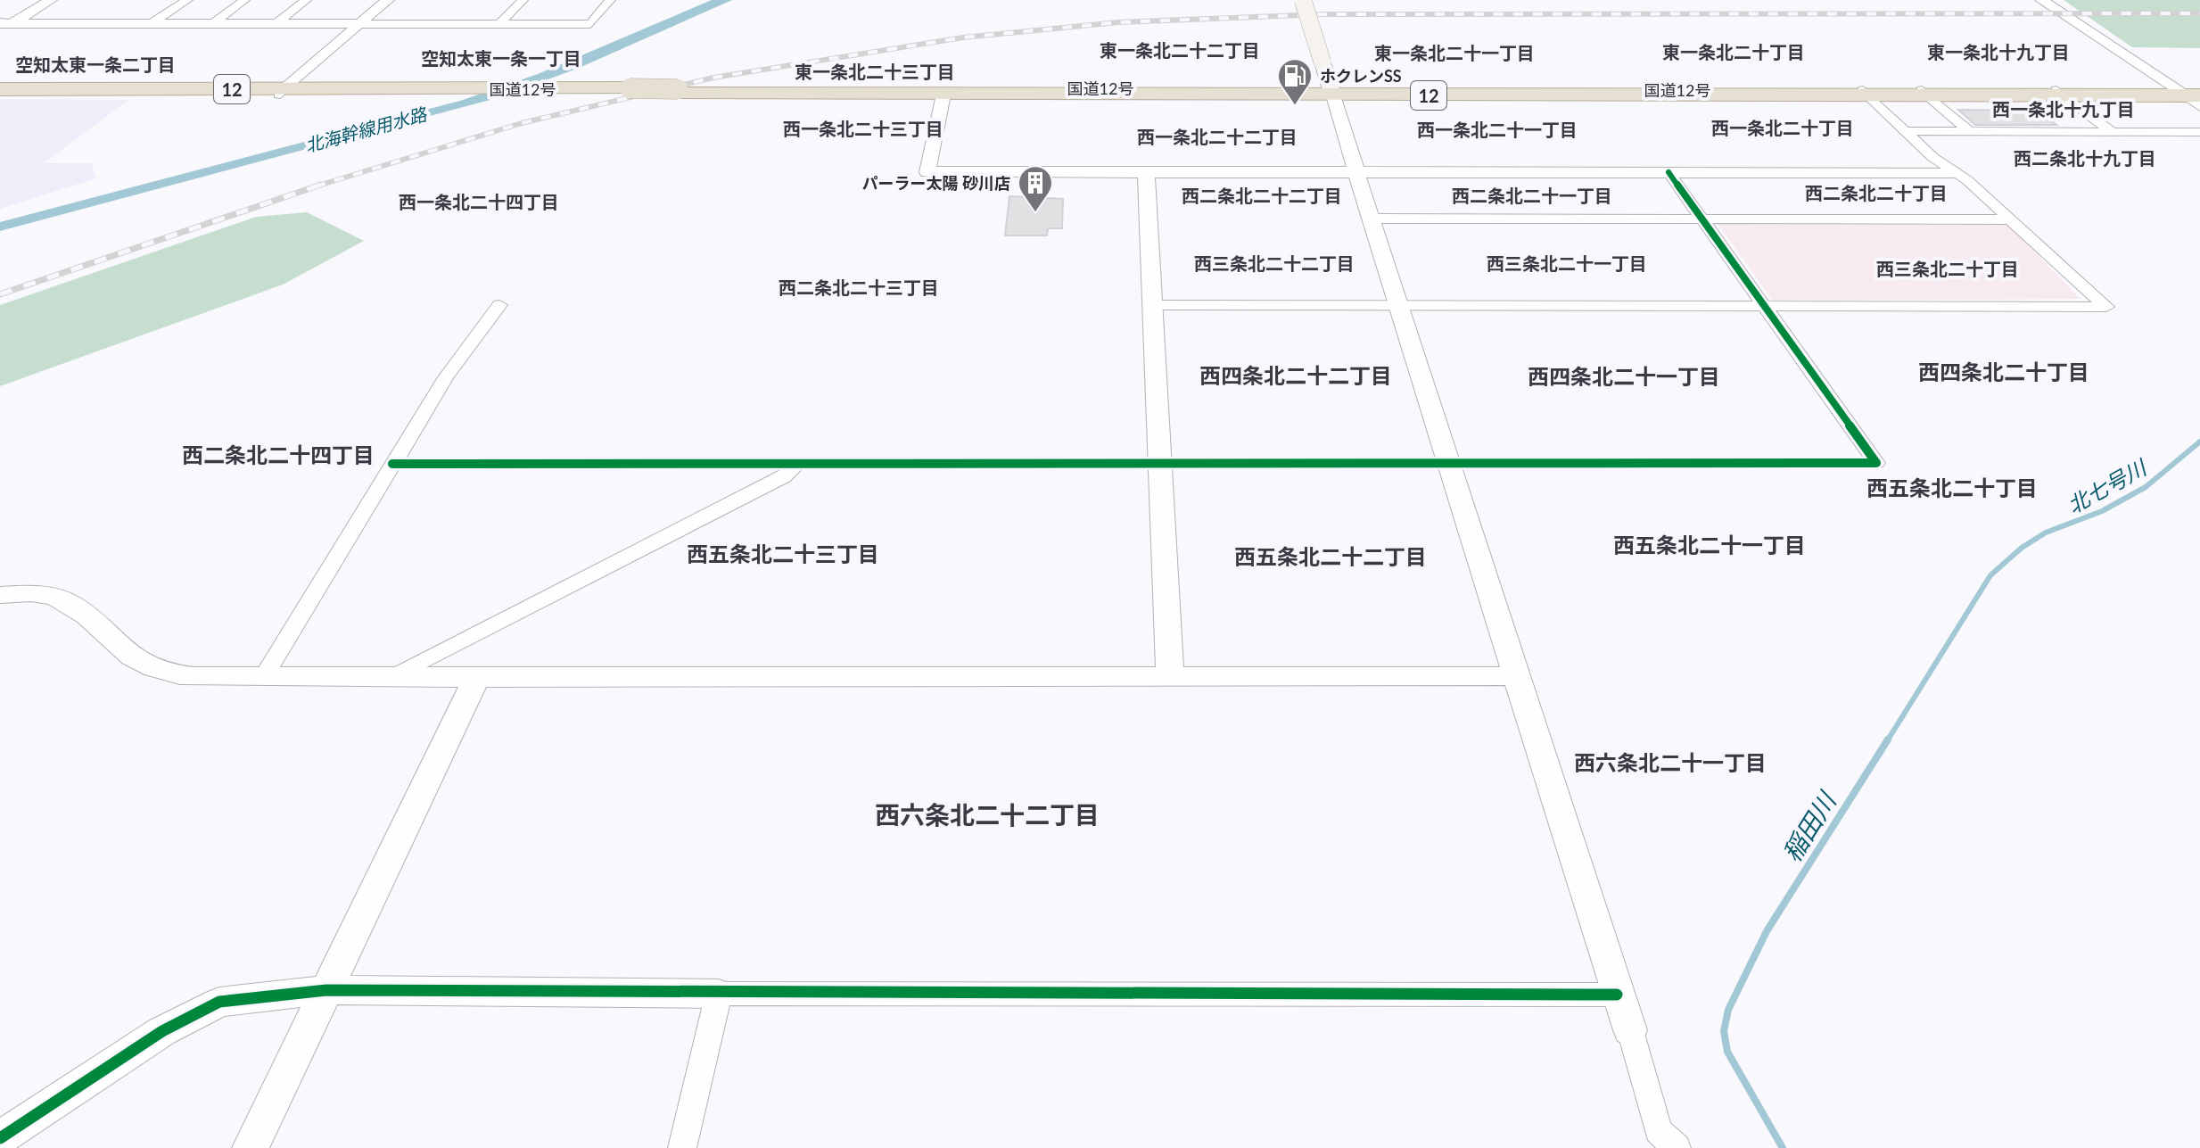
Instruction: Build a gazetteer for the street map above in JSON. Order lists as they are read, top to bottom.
{
  "streets": {
    "highway": ["国道12号", "12"]
  },
  "districts": [
    "東一条北二十二丁目",
    "東一条北二十丁目",
    "東一条北十九丁目",
    "東一条北二十一丁目",
    "空知太東一条一丁目",
    "空知太東一条二丁目",
    "東一条北二十三丁目",
    "西一条北十九丁目",
    "西一条北二十丁目",
    "西一条北二十三丁目",
    "西一条北二十一丁目",
    "西一条北二十二丁目",
    "西二条北十九丁目",
    "西二条北二十丁目",
    "西二条北二十二丁目",
    "西二条北二十一丁目",
    "西一条北二十四丁目",
    "西三条北二十二丁目",
    "西三条北二十一丁目",
    "西三条北二十丁目",
    "西二条北二十三丁目",
    "西四条北二十丁目",
    "西四条北二十二丁目",
    "西四条北二十一丁目",
    "西二条北二十四丁目",
    "西五条北二十丁目",
    "西五条北二十一丁目",
    "西五条北二十三丁目",
    "西五条北二十二丁目",
    "西六条北二十一丁目",
    "西六条北二十二丁目"
  ],
  "water": ["北海幹線用水路", "北七号川", "稲田川"],
  "places": {
    "fuel station": ["ホクレンSS"],
    "building": ["パーラー太陽 砂川店"]
  }
}
